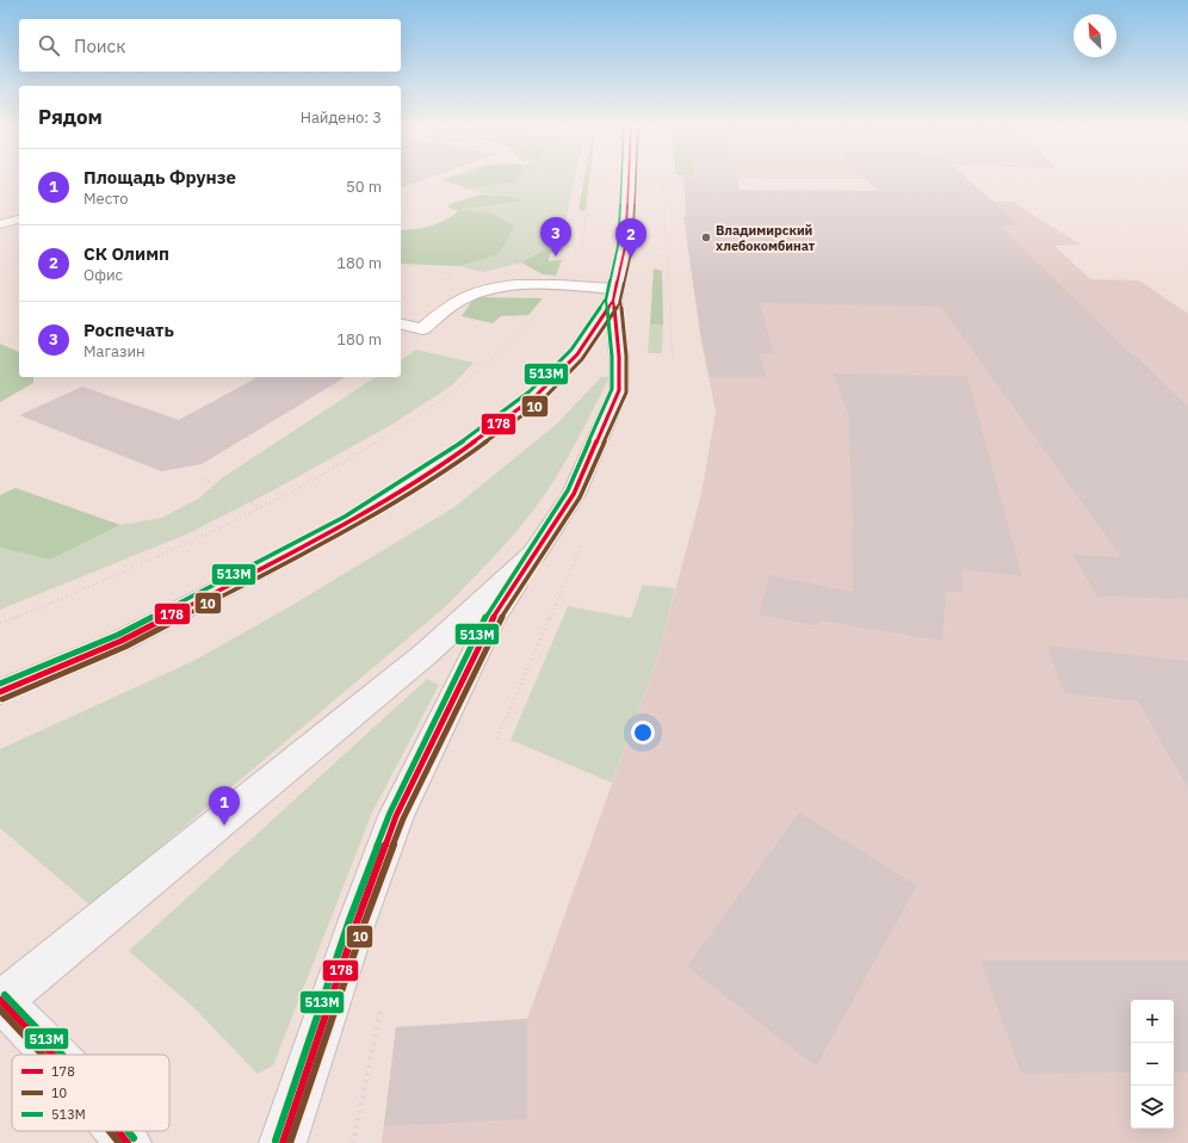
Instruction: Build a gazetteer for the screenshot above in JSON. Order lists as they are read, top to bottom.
{
  "places": ["Владимирский хлебокомбинат"],
  "lines": ["transit line 178", "transit line 10", "transit line 513М"],
  "legend": ["178", "10", "513М"],
  "north": "top left",
  "page": {
    "search": "Поиск",
    "heading": ["Рядом", "Найдено: 3"],
    "list": [
      {
        "mark": "1",
        "name": "Площадь Фрунзе",
        "note": "Место",
        "value": "50 m"
      },
      {
        "mark": "2",
        "name": "СК Олимп",
        "note": "Офис",
        "value": "180 m"
      },
      {
        "mark": "3",
        "name": "Роспечать",
        "note": "Магазин",
        "value": "180 m"
      }
    ],
    "pins": ["3", "2", "1"],
    "map_buttons": ["+", "−"]
  }
}
